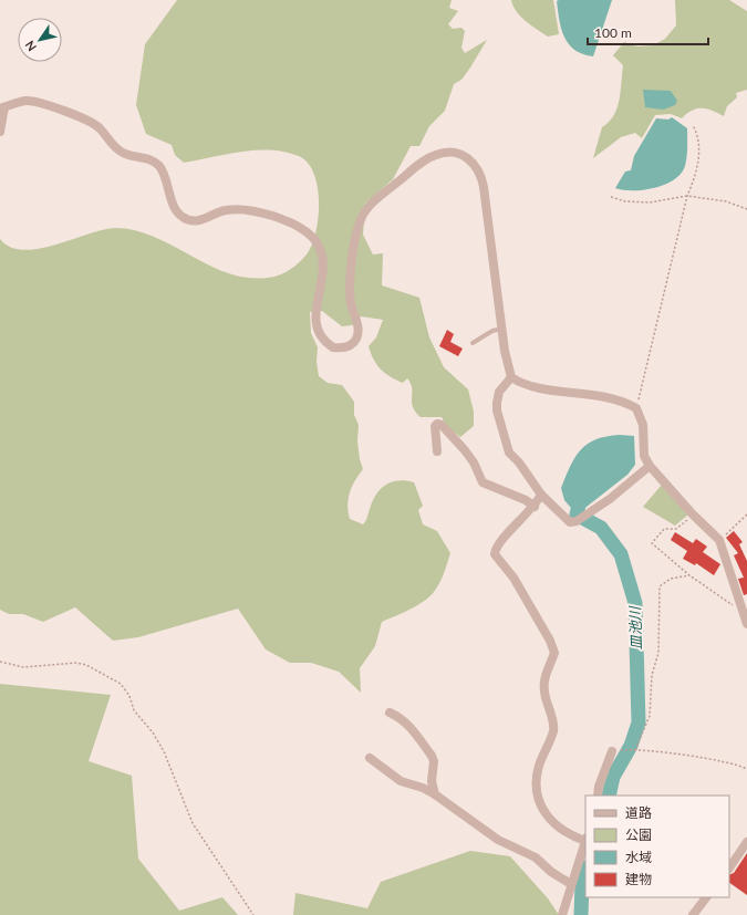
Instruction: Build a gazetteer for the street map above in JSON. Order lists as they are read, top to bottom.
{
  "water": ["皿池川"],
  "legend": [
    "道路",
    "公園",
    "水域",
    "建物"
  ],
  "scale_bar": "100 m",
  "north": "bottom left"
}
